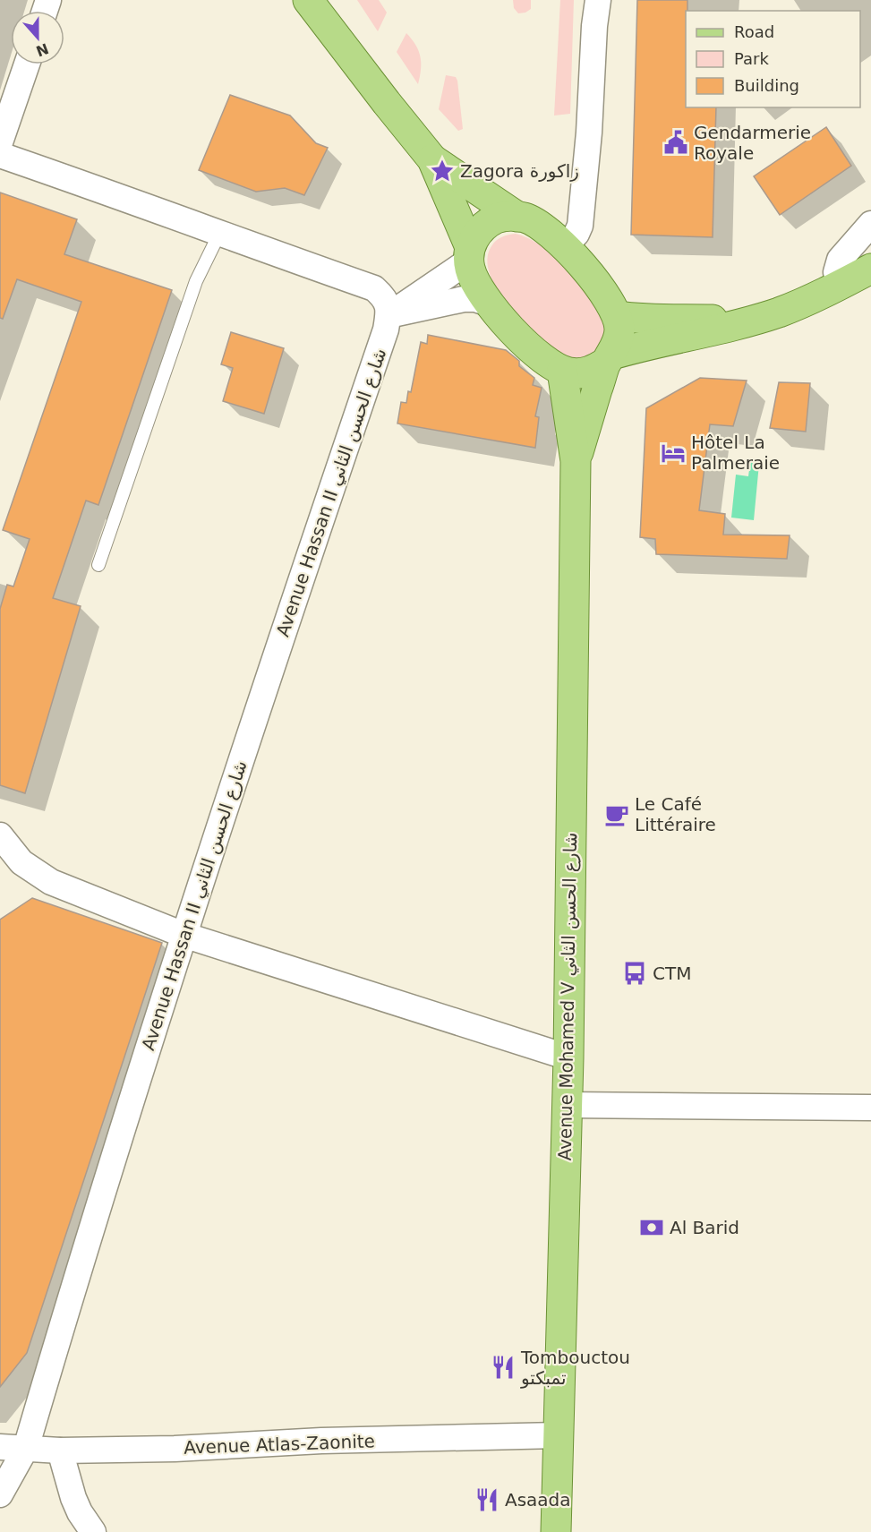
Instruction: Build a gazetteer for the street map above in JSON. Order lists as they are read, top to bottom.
{
  "streets": {
    "main road": ["Avenue Mohamed V شارع الحسن الثاني"],
    "street": ["Avenue Hassan II شارع الحسن الثاني", "Avenue Atlas-Zaonite"]
  },
  "crossings": [
    ["Avenue Hassan II شارع الحسن الثاني", "Avenue Atlas-Zaonite"],
    ["Avenue Mohamed V شارع الحسن الثاني", "Avenue Atlas-Zaonite"]
  ],
  "places": {
    "public building": ["Gendarmerie Royale"],
    "place": ["Zagora زاكورة"],
    "hotel": ["Hôtel La Palmeraie"],
    "cafe": ["Le Café Littéraire"],
    "bus stop": ["CTM"],
    "bank": ["Al Barid"],
    "restaurant": ["Tombouctou تمبكتو", "Asaada"]
  },
  "legend": ["Road", "Park", "Building"],
  "north": "bottom"
}
